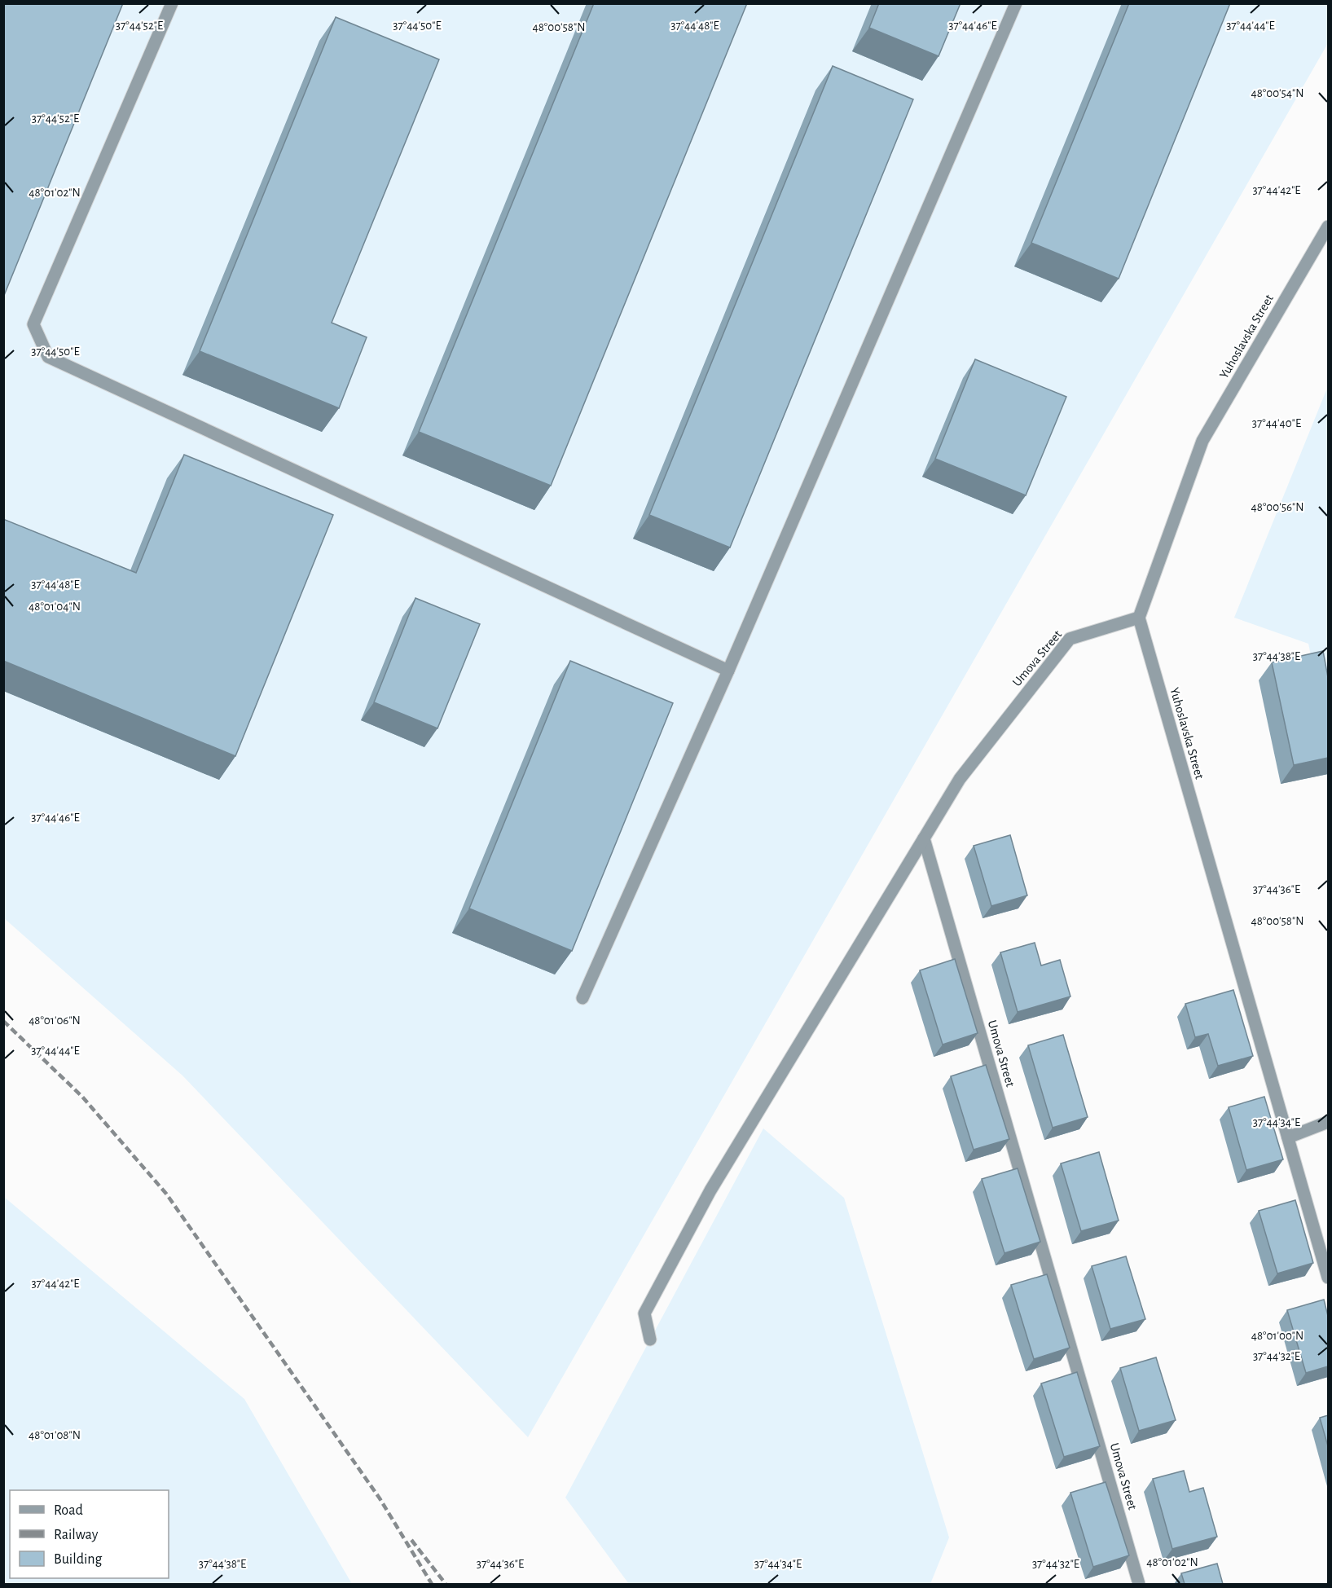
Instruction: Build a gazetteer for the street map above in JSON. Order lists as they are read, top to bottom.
{
  "streets": {
    "street": ["Yuhoslavska Street", "Umova Street"]
  },
  "crossings": [
    ["Yuhoslavska Street", "Umova Street"]
  ],
  "legend": ["Road", "Railway", "Building"],
  "coordinates": [
    "37°44'52\"E",
    "37°44'50\"E",
    "37°44'48\"E",
    "37°44'46\"E",
    "37°44'44\"E",
    "48°00'58\"N",
    "48°00'54\"N",
    "37°44'42\"E",
    "48°01'02\"N",
    "37°44'40\"E",
    "48°00'56\"N",
    "48°01'04\"N",
    "37°44'38\"E",
    "37°44'36\"E",
    "48°01'06\"N",
    "37°44'34\"E",
    "48°01'00\"N",
    "37°44'32\"E",
    "48°01'08\"N"
  ]
}
